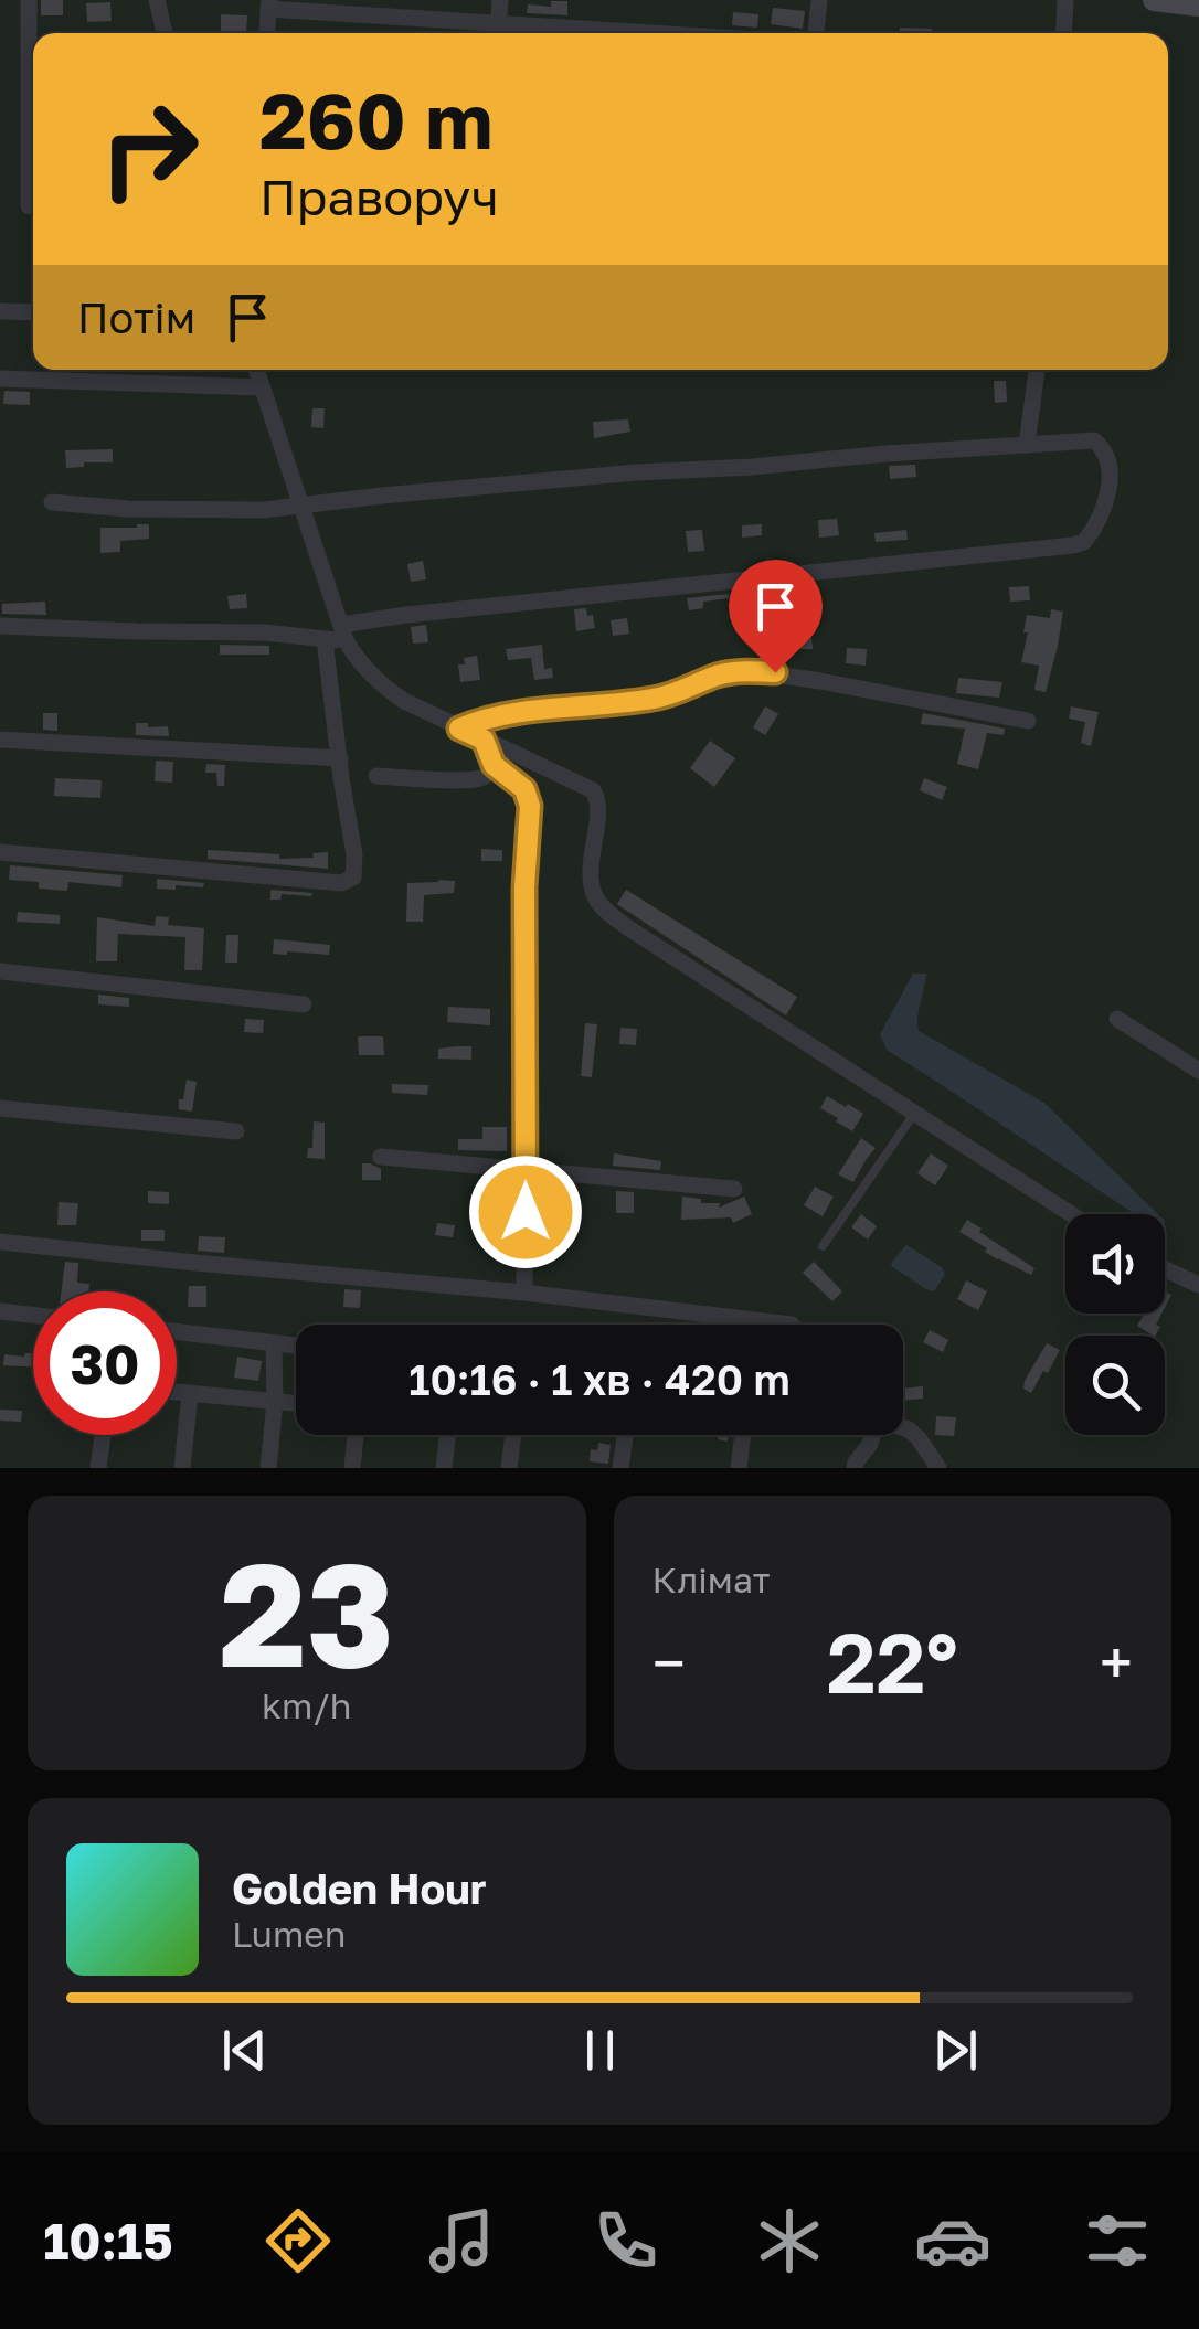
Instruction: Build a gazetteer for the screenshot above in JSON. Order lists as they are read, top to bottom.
{
  "page": {
    "turn": ["260 m", "Праворуч"],
    "then": "Потім",
    "limit": "30",
    "trip": "10:16 · 1 хв · 420 m",
    "tile": [
      ["23", "km/h"],
      "Клімат"
    ],
    "heat": ["−", "22°", "+"],
    "song": ["Golden Hour", "Lumen"],
    "tabs": "10:15"
  }
}
